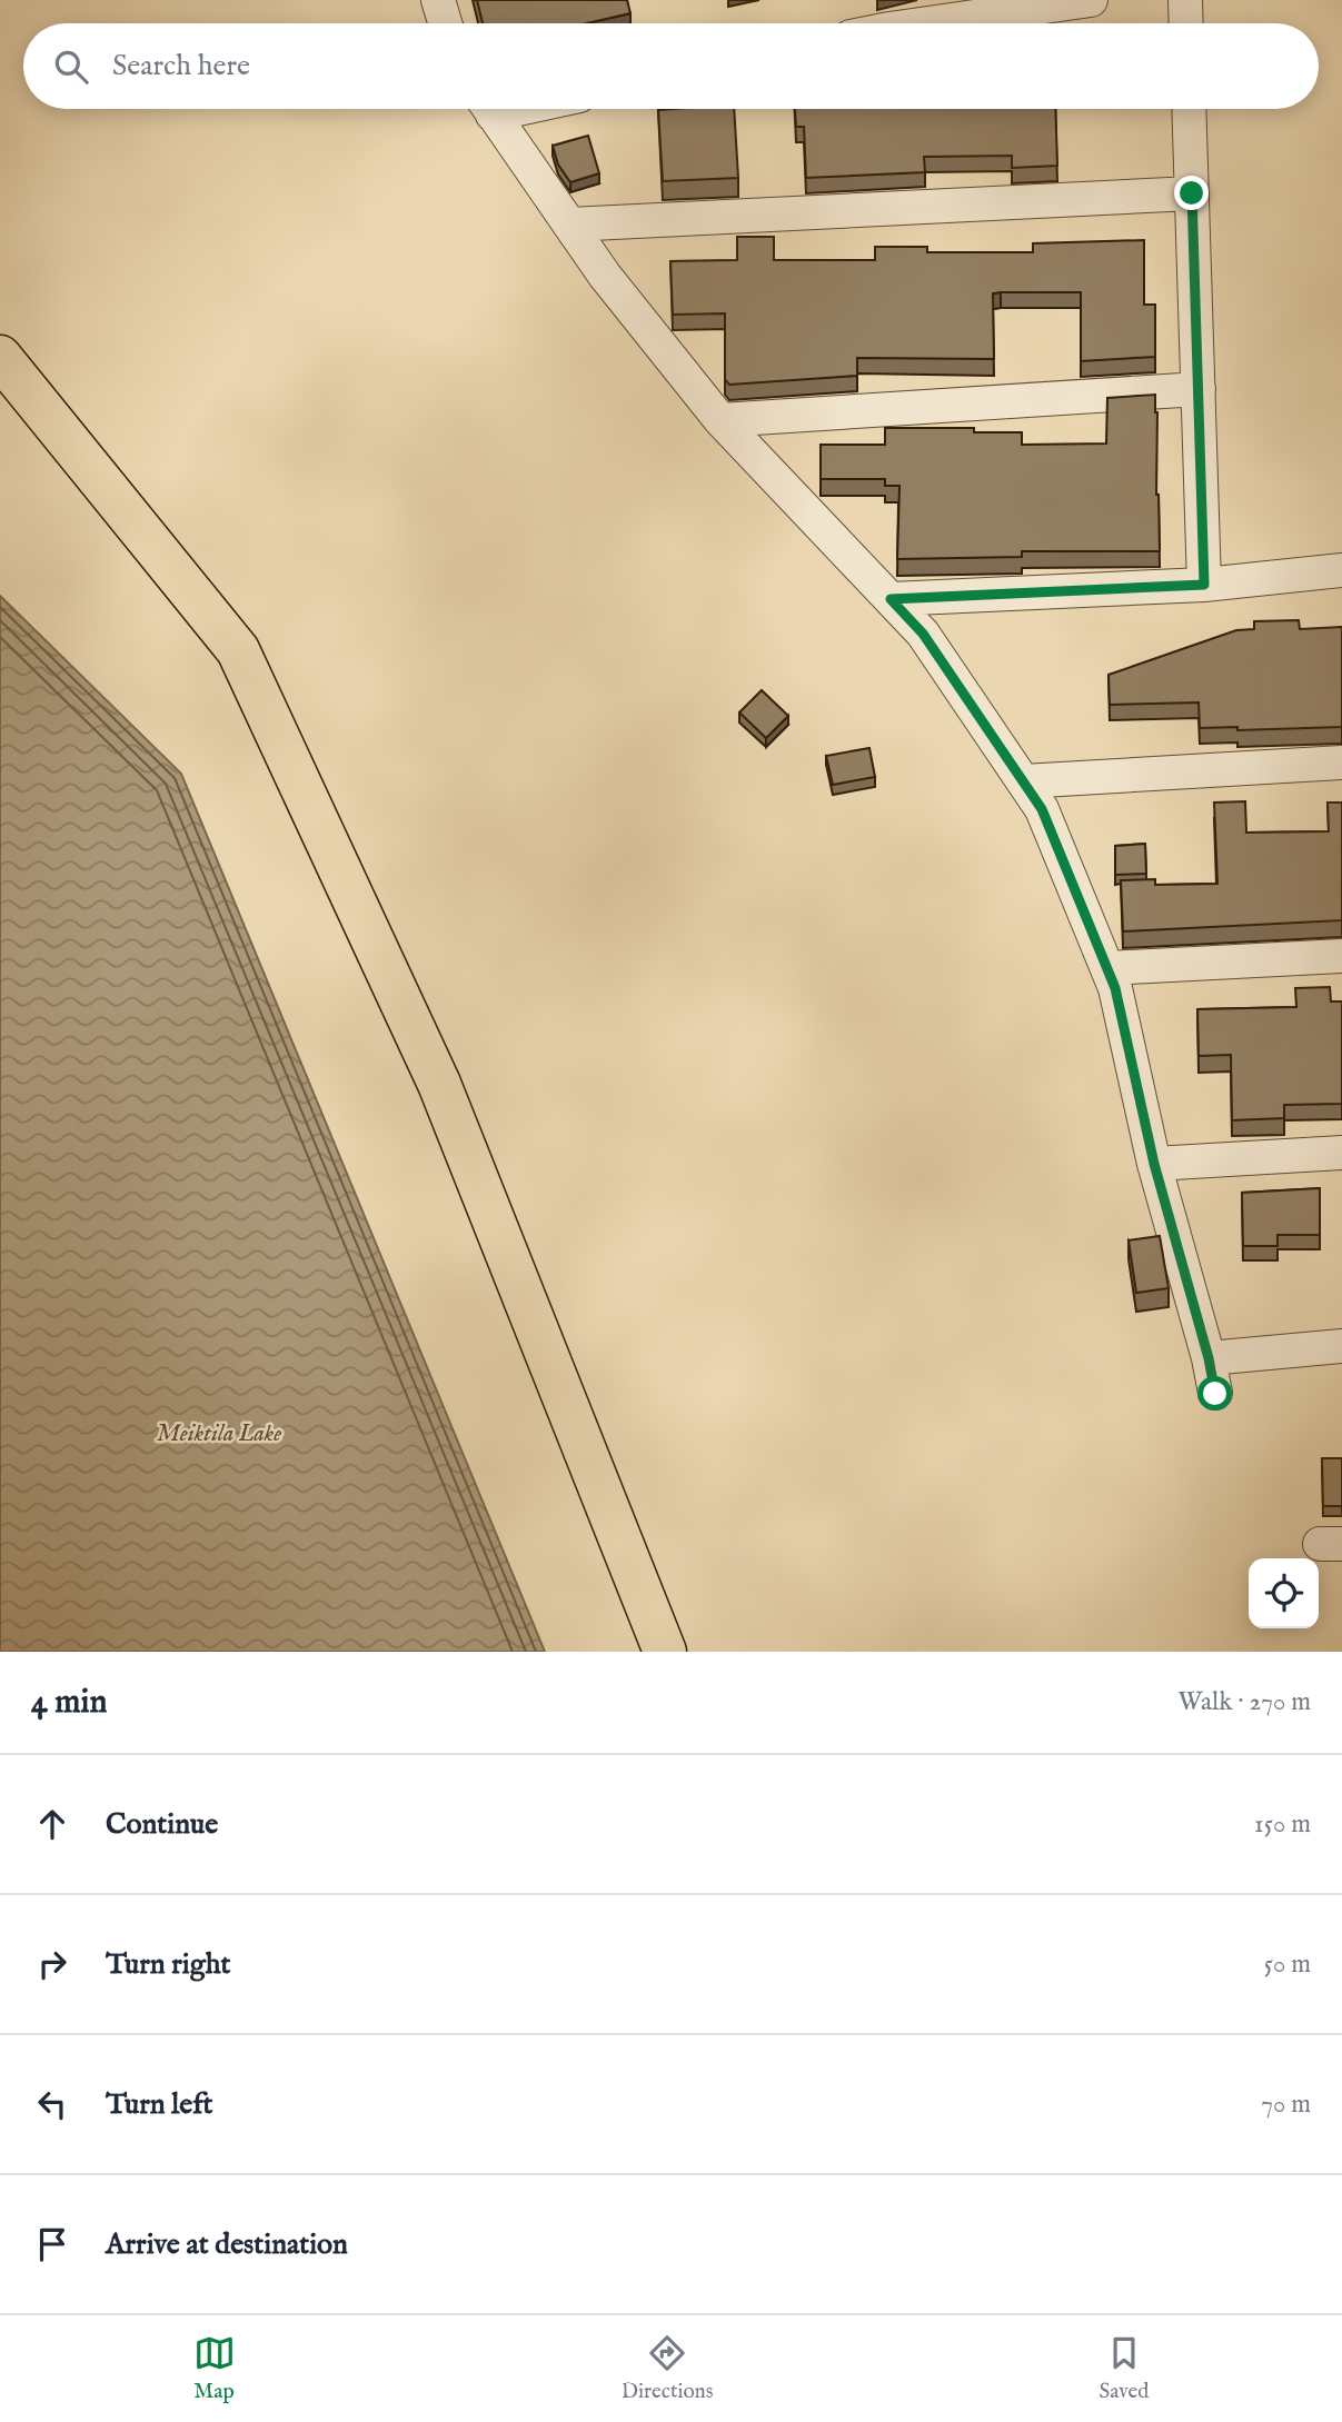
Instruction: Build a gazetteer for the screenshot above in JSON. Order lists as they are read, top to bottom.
{
  "water": ["Meiktila Lake"],
  "page": {
    "search": "Search here",
    "heading": ["4 min", "Walk · 270 m"],
    "list": [
      ["Continue", "150 m"],
      ["Turn right", "50 m"],
      ["Turn left", "70 m"],
      "Arrive at destination"
    ],
    "nav": ["Map", "Directions", "Saved"]
  }
}
